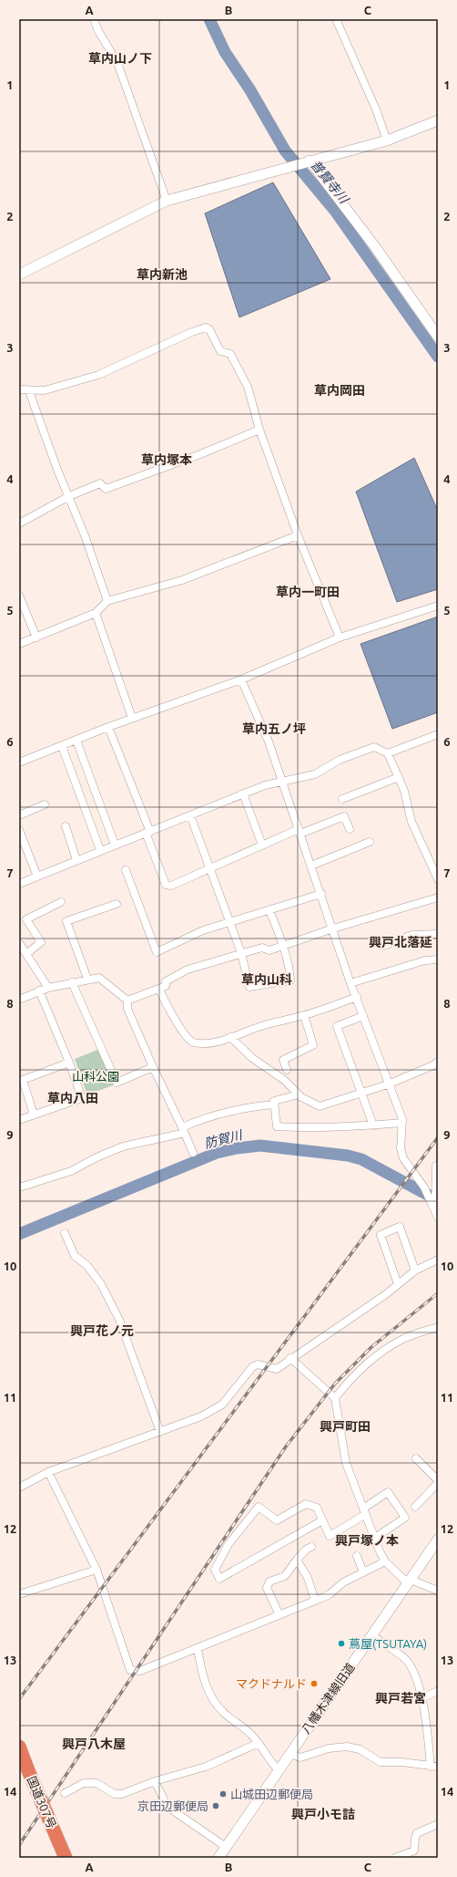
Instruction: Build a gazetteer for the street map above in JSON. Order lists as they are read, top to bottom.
{
  "streets": {
    "highway": ["国道307号"],
    "street": ["八幡木津線旧道"]
  },
  "districts": [
    "草内山ノ下",
    "草内新池",
    "草内岡田",
    "草内塚本",
    "草内一町田",
    "草内五ノ坪",
    "興戸北落延",
    "草内山科",
    "草内八田",
    "興戸花ノ元",
    "興戸町田",
    "興戸塚ノ本",
    "興戸若宮",
    "興戸八木屋",
    "興戸小モ詰"
  ],
  "water": ["普賢寺川", "防賀川"],
  "parks": ["山科公園"],
  "places": [
    "蔦屋(TSUTAYA)",
    "マクドナルド",
    "山城田辺郵便局",
    "京田辺郵便局"
  ],
  "grid": {
    "columns": ["A", "B", "C"],
    "rows": [
      "1",
      "2",
      "3",
      "4",
      "5",
      "6",
      "7",
      "8",
      "9",
      "10",
      "11",
      "12",
      "13",
      "14"
    ]
  }
}
